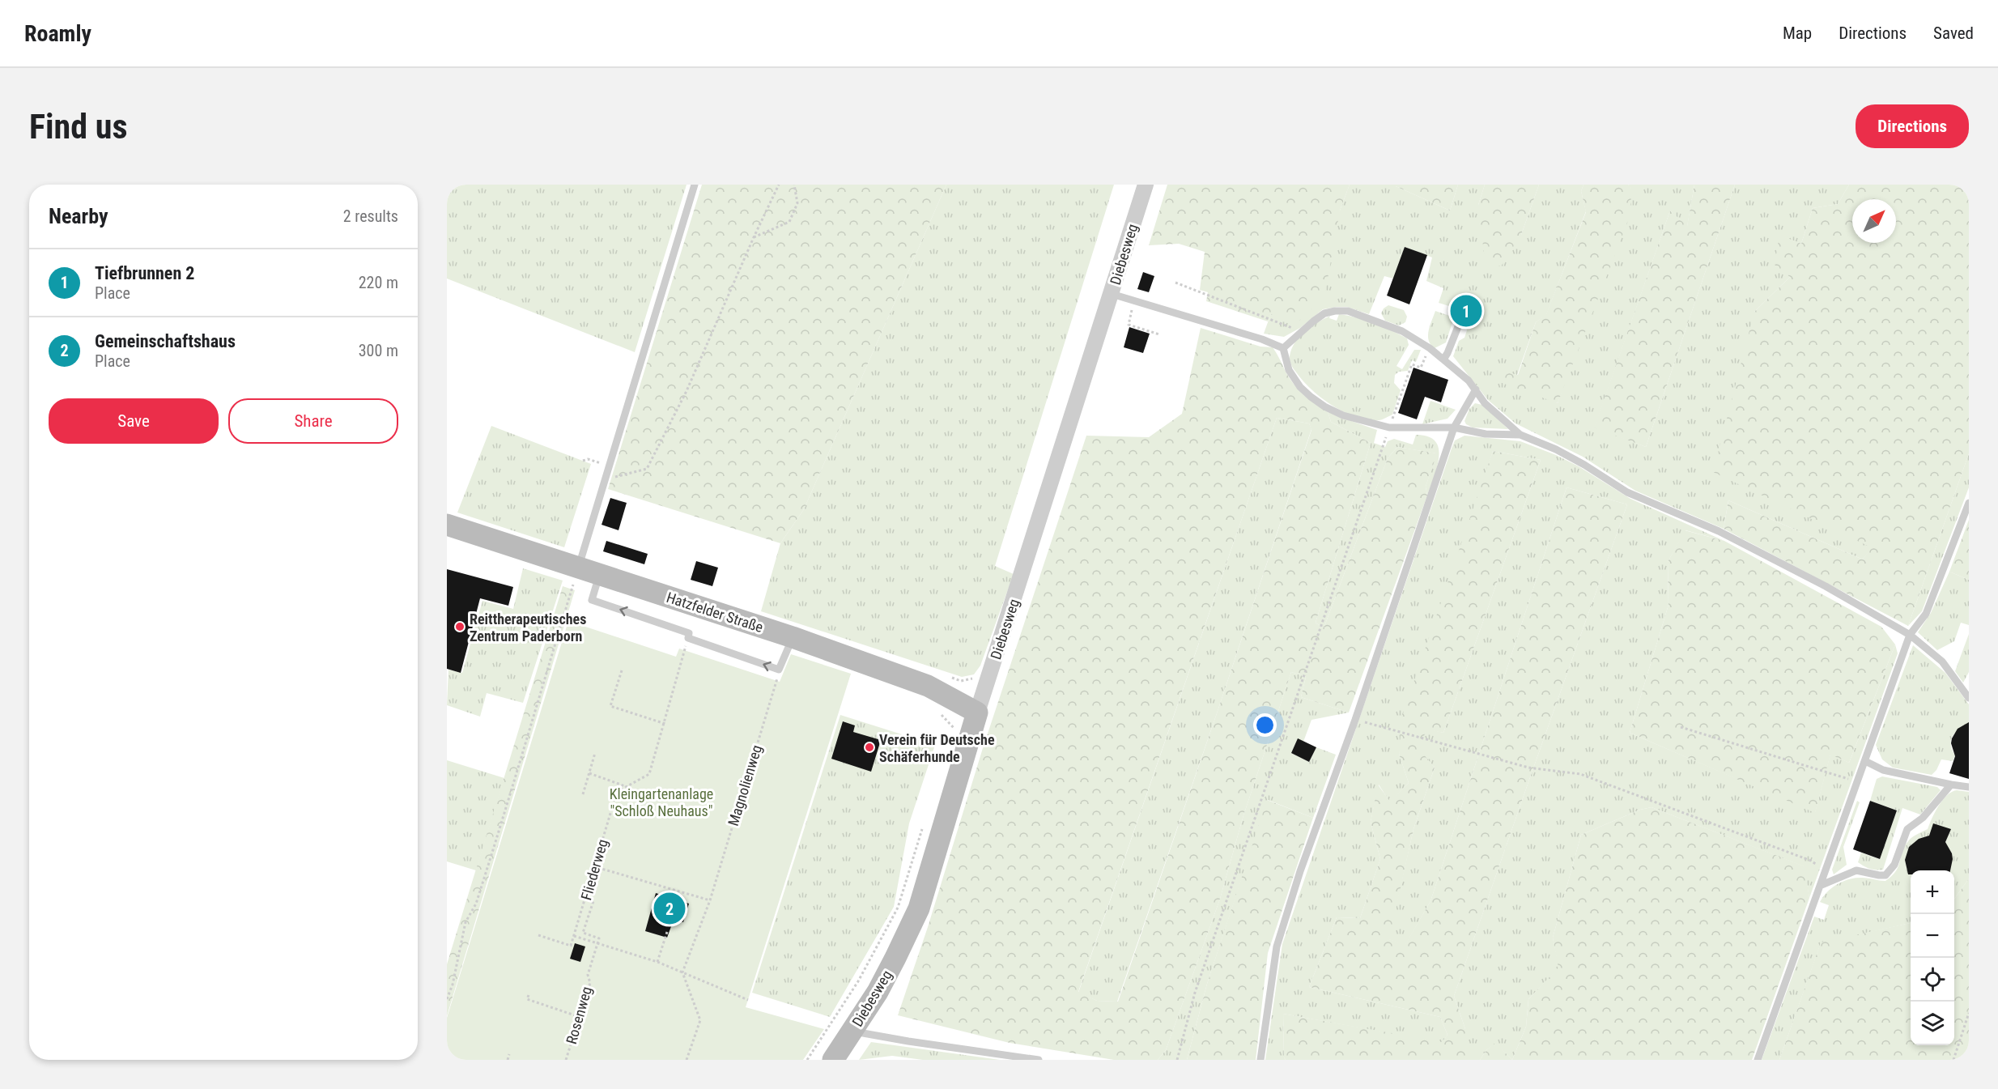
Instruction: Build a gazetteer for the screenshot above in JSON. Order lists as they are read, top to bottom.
{
  "streets": {
    "street": ["Diebesweg", "Hatzfelder Straße"],
    "path": ["Magnolienweg", "Fliederweg", "Rosenweg"]
  },
  "crossings": [
    ["Diebesweg", "Hatzfelder Straße"]
  ],
  "parks": ["Kleingartenanlage \"Schloß Neuhaus\""],
  "places": ["Reittherapeutisches Zentrum Paderborn", "Verein für Deutsche Schäferhunde"],
  "north": "top right",
  "page": {
    "header": "Roamly",
    "nav": ["Map", "Directions", "Saved"],
    "buttons": [
      "Directions",
      ["Save", "Share"]
    ],
    "title": "Find us",
    "heading": ["Nearby", "2 results"],
    "list": [
      {
        "mark": "1",
        "name": "Tiefbrunnen 2",
        "note": "Place",
        "value": "220 m"
      },
      {
        "mark": "2",
        "name": "Gemeinschaftshaus",
        "note": "Place",
        "value": "300 m"
      }
    ],
    "pins": ["1", "2"],
    "map_buttons": ["+", "−"]
  }
}
